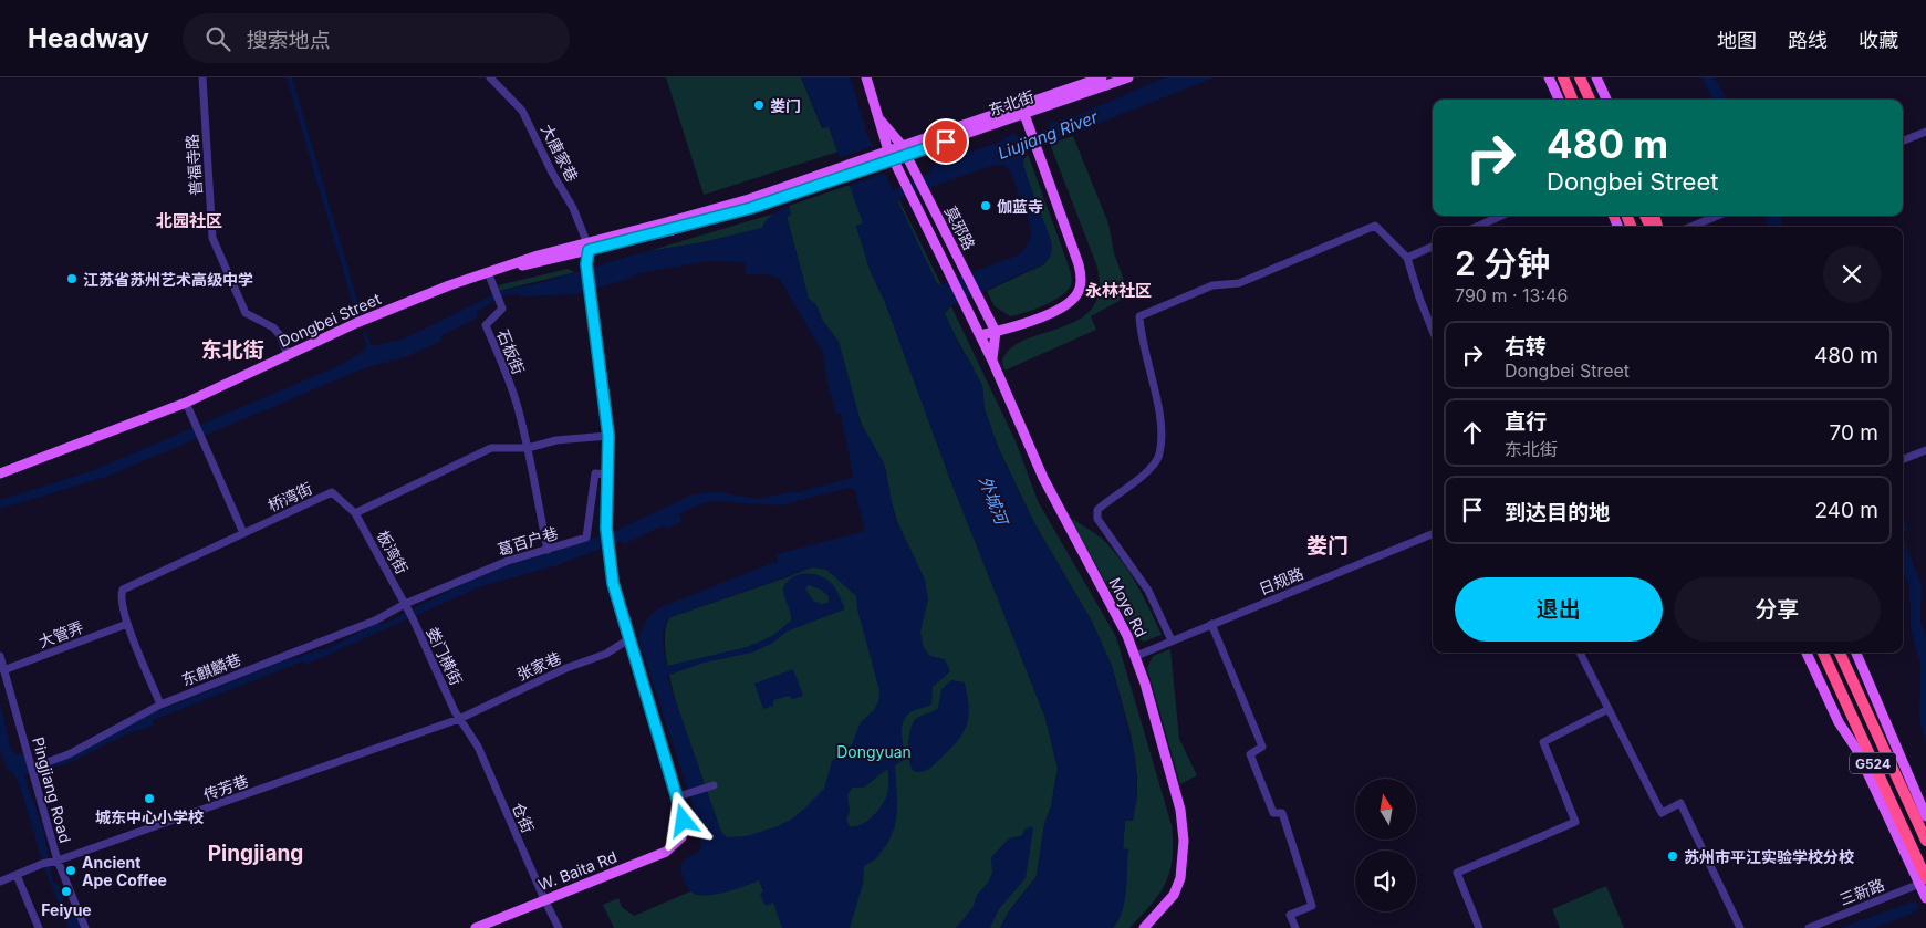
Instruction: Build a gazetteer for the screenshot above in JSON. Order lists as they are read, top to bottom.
{
  "streets": {
    "highway": ["G524"],
    "main road": [
      "东北街",
      "莫邪路",
      "Dongbei Street",
      "Moye Rd",
      "W. Baita Rd"
    ],
    "street": [
      "大唐家巷",
      "普福寺路",
      "石板街",
      "桥湾街",
      "葛百户巷",
      "板湾街",
      "日规路",
      "大管弄",
      "娄门横街",
      "张家巷",
      "东麒麟巷",
      "传芳巷",
      "Pingjiang Road",
      "仓街",
      "三新路"
    ]
  },
  "crossings": [
    ["东北街", "Dongbei Street"],
    ["大唐家巷", "Dongbei Street"],
    ["普福寺路", "Dongbei Street"],
    ["莫邪路", "Moye Rd"],
    ["Dongbei Street", "石板街"],
    ["桥湾街", "板湾街"],
    ["桥湾街", "大管弄"],
    ["葛百户巷", "板湾街"],
    ["葛百户巷", "娄门横街"],
    ["葛百户巷", "东麒麟巷"],
    ["板湾街", "娄门横街"],
    ["板湾街", "东麒麟巷"],
    ["日规路", "Moye Rd"],
    ["大管弄", "Pingjiang Road"],
    ["娄门横街", "张家巷"],
    ["娄门横街", "东麒麟巷"],
    ["娄门横街", "传芳巷"],
    ["娄门横街", "仓街"],
    ["张家巷", "传芳巷"],
    ["张家巷", "仓街"],
    ["东麒麟巷", "Pingjiang Road"],
    ["G524", "三新路"],
    ["传芳巷", "Pingjiang Road"],
    ["传芳巷", "仓街"],
    ["仓街", "W. Baita Rd"]
  ],
  "districts": [
    "北园社区",
    "永林社区",
    "东北街",
    "娄门",
    "Pingjiang"
  ],
  "water": ["Liujiang River", "外城河"],
  "parks": ["Dongyuan"],
  "places": [
    "娄门",
    "伽蓝寺",
    "江苏省苏州艺术高级中学",
    "城东中心小学校",
    "苏州市平江实验学校分校",
    "Ancient Ape Coffee",
    "Feiyue"
  ],
  "north": "top",
  "page": {
    "header": "Headway",
    "search": "搜索地点",
    "nav": ["地图", "路线", "收藏"],
    "turn": ["480 m", "Dongbei Street"],
    "heading": ["2 分钟", "790 m · 13:46"],
    "list": [
      {
        "name": "右转",
        "note": "Dongbei Street",
        "value": "480 m"
      },
      {
        "name": "直行",
        "note": "东北街",
        "value": "70 m"
      },
      {
        "name": "到达目的地",
        "value": "240 m"
      }
    ],
    "buttons": ["退出", "分享"]
  }
}
